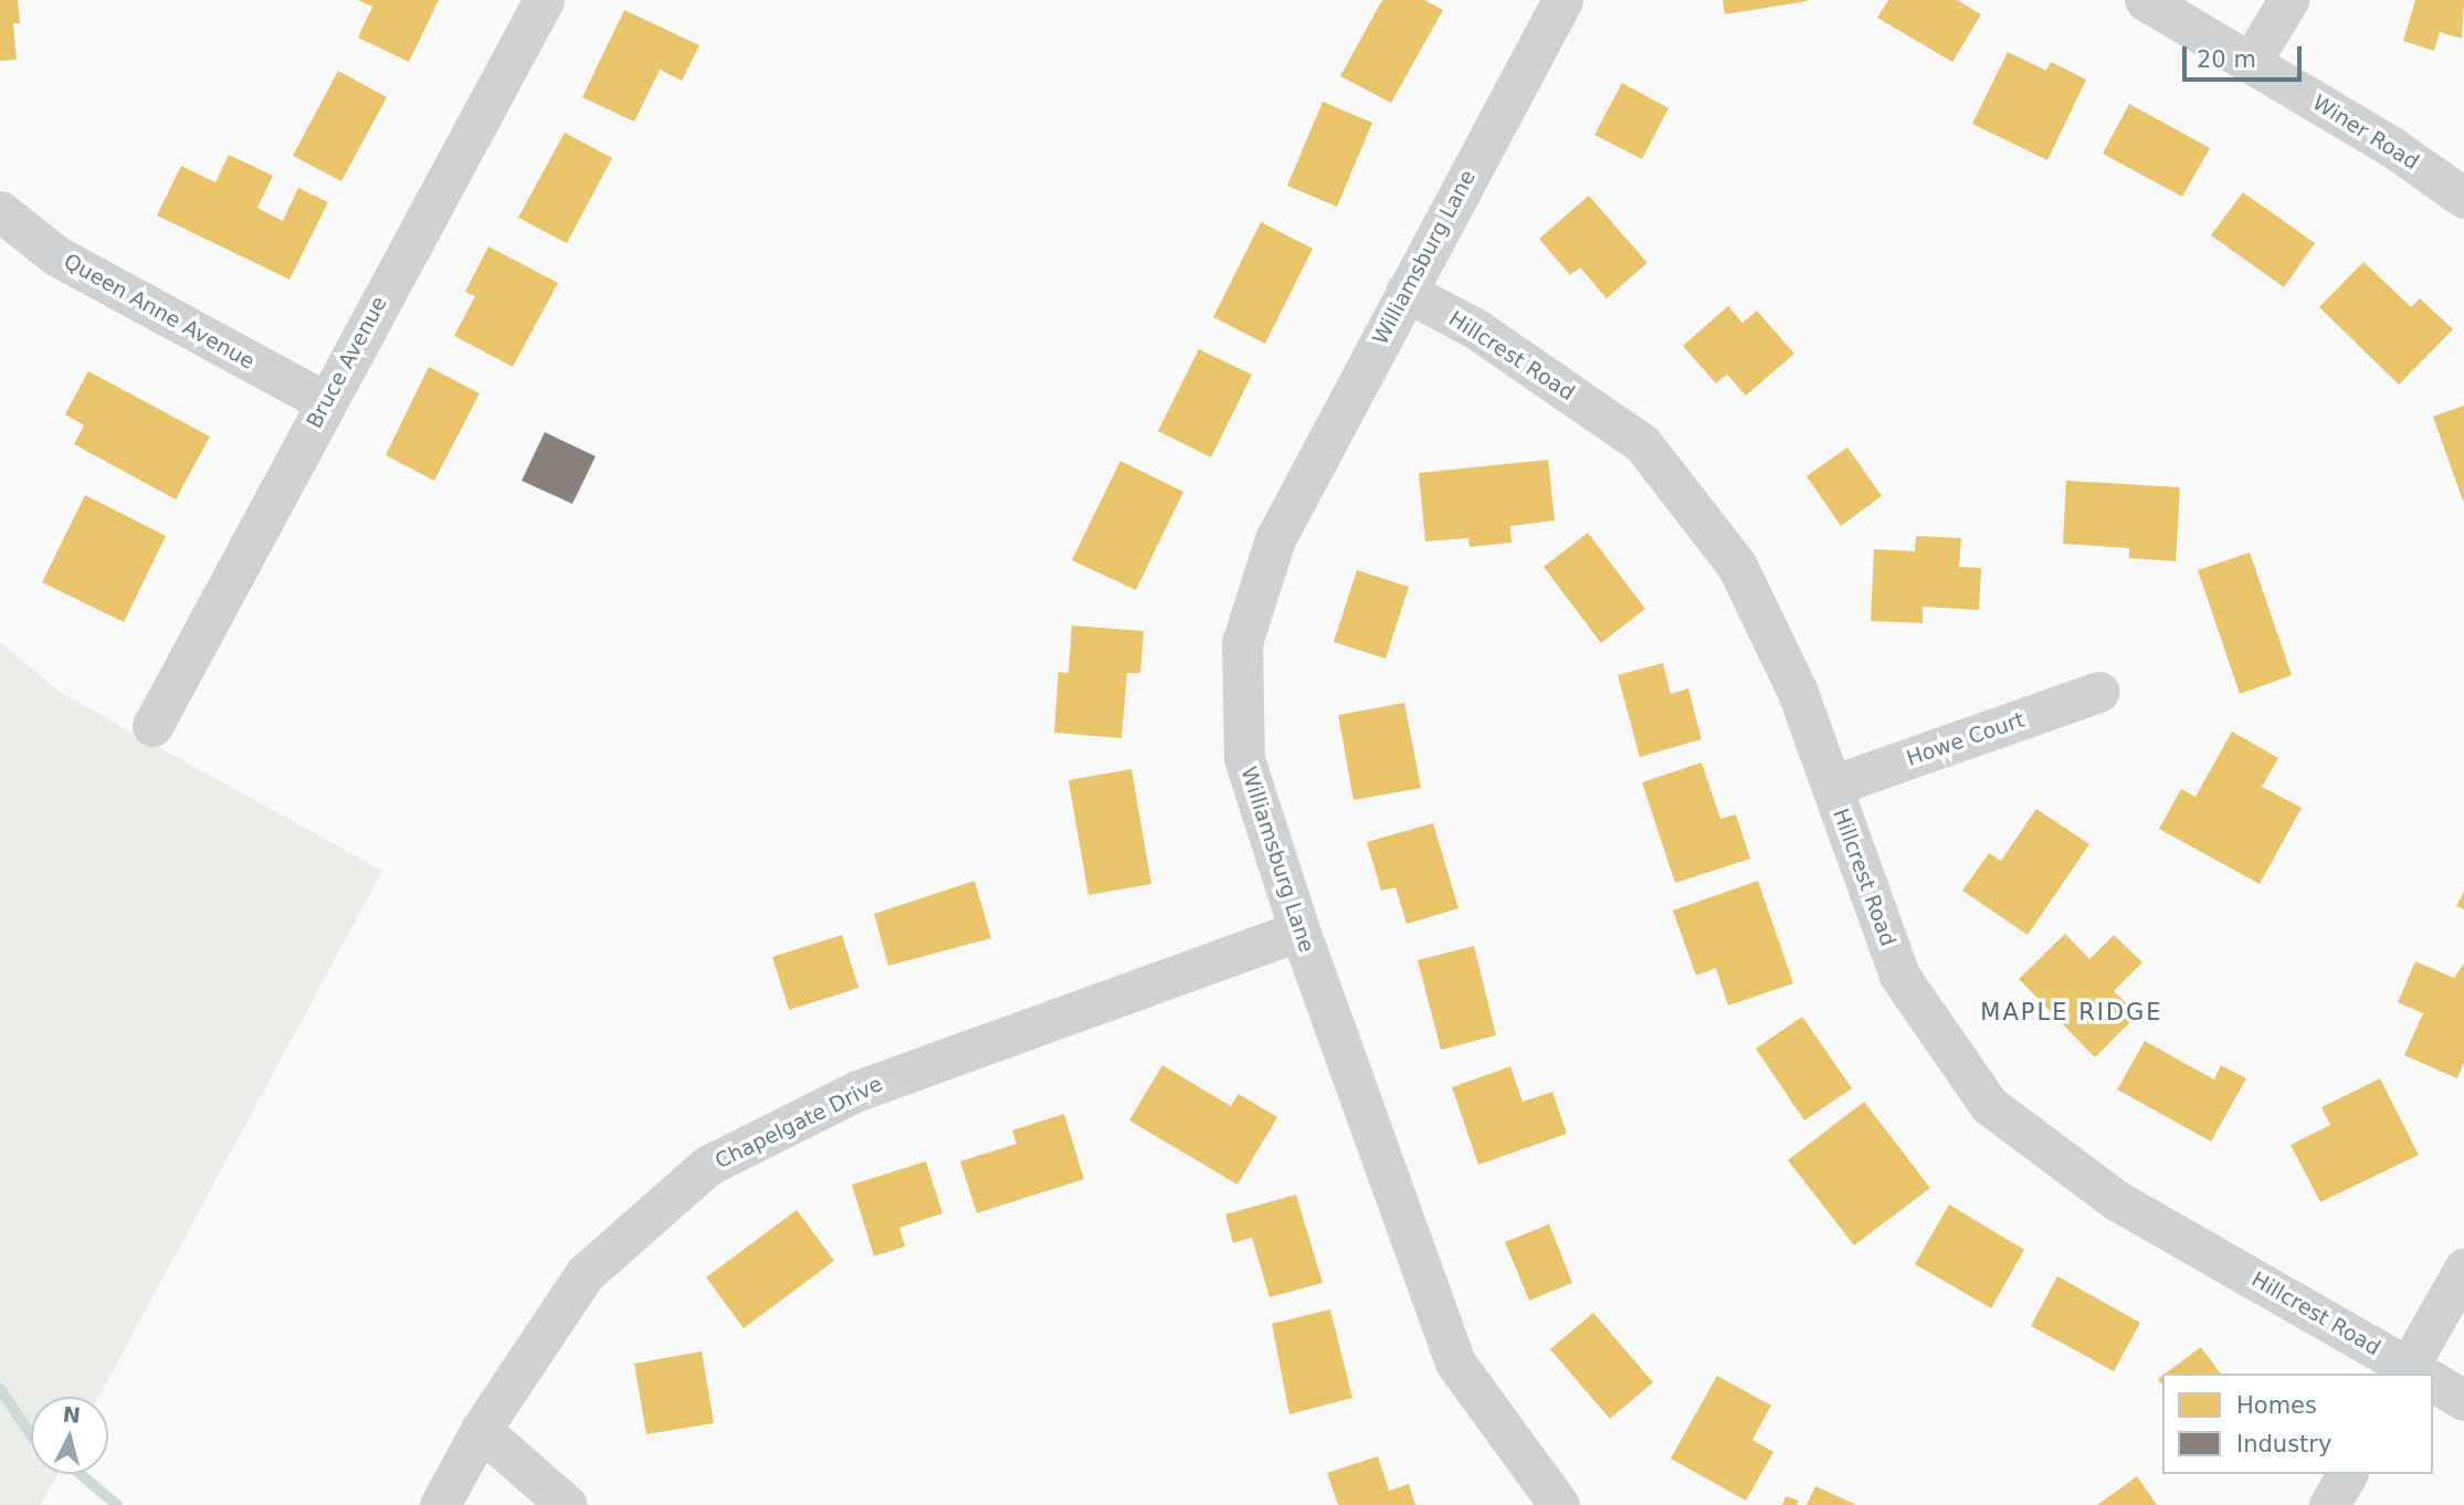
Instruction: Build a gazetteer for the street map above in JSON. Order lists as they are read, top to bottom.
{
  "streets": {
    "street": [
      "Winer Road",
      "Williamsburg Lane",
      "Queen Anne Avenue",
      "Hillcrest Road",
      "Bruce Avenue",
      "Howe Court",
      "Chapelgate Drive"
    ]
  },
  "crossings": [
    ["Williamsburg Lane", "Hillcrest Road"],
    ["Williamsburg Lane", "Chapelgate Drive"],
    ["Queen Anne Avenue", "Bruce Avenue"],
    ["Hillcrest Road", "Howe Court"]
  ],
  "districts": ["MAPLE RIDGE"],
  "legend": ["Homes", "Industry"],
  "scale_bar": "20 m",
  "north": "top"
}
